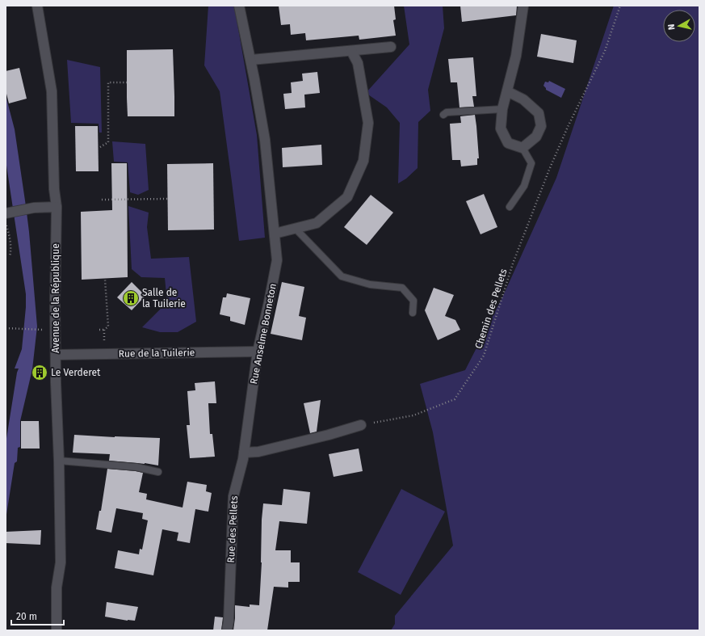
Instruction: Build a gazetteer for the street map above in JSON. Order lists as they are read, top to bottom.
{
  "streets": {
    "street": [
      "Avenue de la République",
      "Rue Anselme Bonneton",
      "Rue de la Tuilerie",
      "Rue des Pellets"
    ],
    "path": ["Chemin des Pellets"]
  },
  "crossings": [
    ["Avenue de la République", "Rue de la Tuilerie"],
    ["Rue Anselme Bonneton", "Rue de la Tuilerie"],
    ["Rue Anselme Bonneton", "Rue des Pellets"]
  ],
  "places": {
    "building": ["Salle de la Tuilerie", "Le Verderet"]
  },
  "scale_bar": "20 m",
  "north": "left"
}
